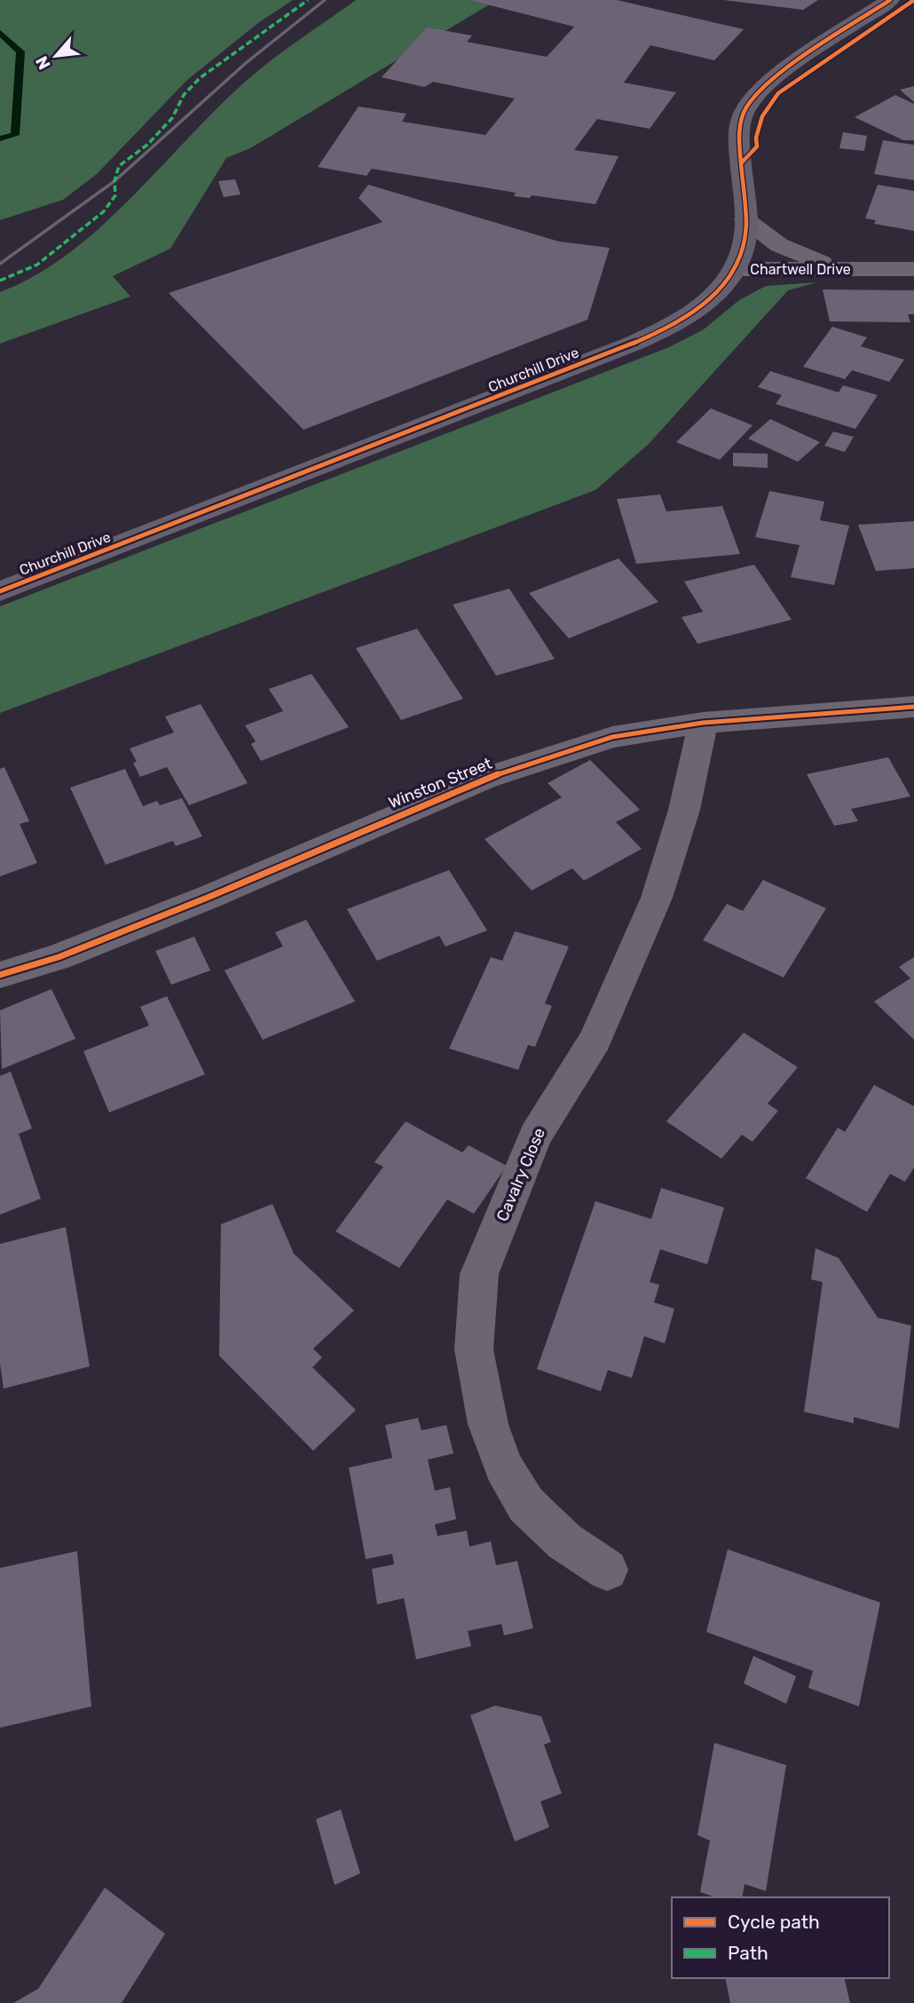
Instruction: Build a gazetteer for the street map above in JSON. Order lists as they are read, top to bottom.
{
  "streets": {
    "main road": ["Churchill Drive"],
    "street": ["Chartwell Drive", "Winston Street", "Cavalry Close"]
  },
  "crossings": [
    ["Chartwell Drive", "Churchill Drive"],
    ["Winston Street", "Cavalry Close"]
  ],
  "legend": ["Cycle path", "Path"],
  "north": "bottom left"
}
